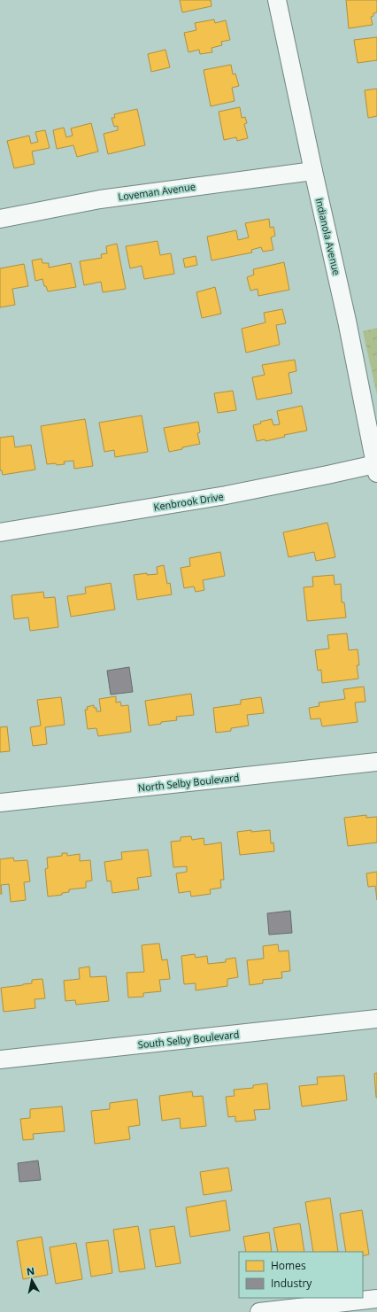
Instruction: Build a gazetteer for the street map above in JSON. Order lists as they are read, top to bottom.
{
  "streets": {
    "street": [
      "Loveman Avenue",
      "Indianola Avenue",
      "Kenbrook Drive",
      "North Selby Boulevard",
      "South Selby Boulevard"
    ]
  },
  "crossings": [
    ["Loveman Avenue", "Indianola Avenue"],
    ["Indianola Avenue", "Kenbrook Drive"]
  ],
  "legend": ["Homes", "Industry"],
  "north": "top"
}
